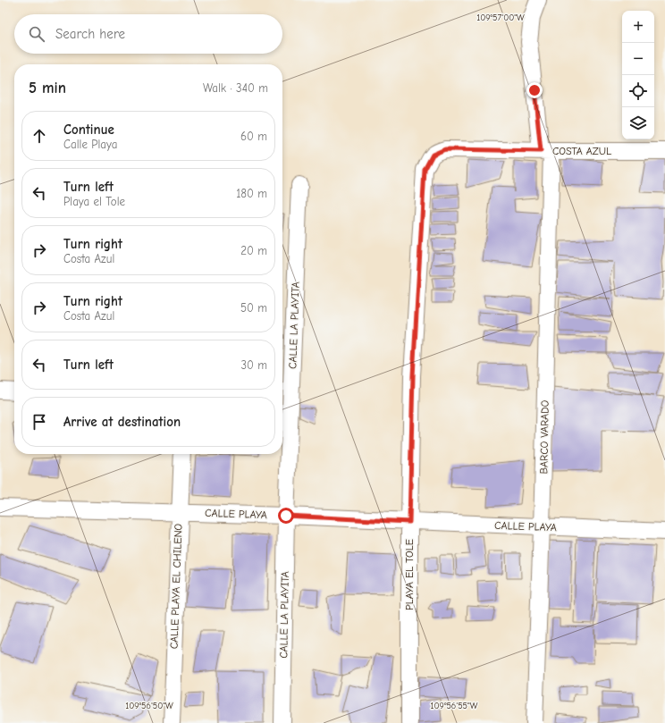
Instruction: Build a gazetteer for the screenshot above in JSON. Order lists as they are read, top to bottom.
{
  "streets": {
    "street": [
      "COSTA AZUL",
      "CALLE LA PLAYITA",
      "BARCO VARADO",
      "CALLE PLAYA",
      "PLAYA EL TOLE",
      "CALLE PLAYA EL CHILENO"
    ]
  },
  "crossings": [
    ["COSTA AZUL", "BARCO VARADO"],
    ["COSTA AZUL", "PLAYA EL TOLE"],
    ["CALLE LA PLAYITA", "CALLE PLAYA"],
    ["BARCO VARADO", "CALLE PLAYA"],
    ["CALLE PLAYA", "PLAYA EL TOLE"],
    ["CALLE PLAYA", "CALLE PLAYA EL CHILENO"]
  ],
  "page": {
    "map_buttons": ["+", "−"],
    "search": "Search here",
    "heading": ["5 min", "Walk · 340 m"],
    "list": [
      ["Continue", "Calle Playa", "60 m"],
      ["Turn left", "Playa el Tole", "180 m"],
      ["Turn right", "Costa Azul", "20 m"],
      ["Turn right", "Costa Azul", "50 m"],
      ["Turn left", "30 m"],
      "Arrive at destination"
    ]
  },
  "coordinates": ["109°57'00\"W", "109°56'50\"W", "109°56'55\"W"]
}
